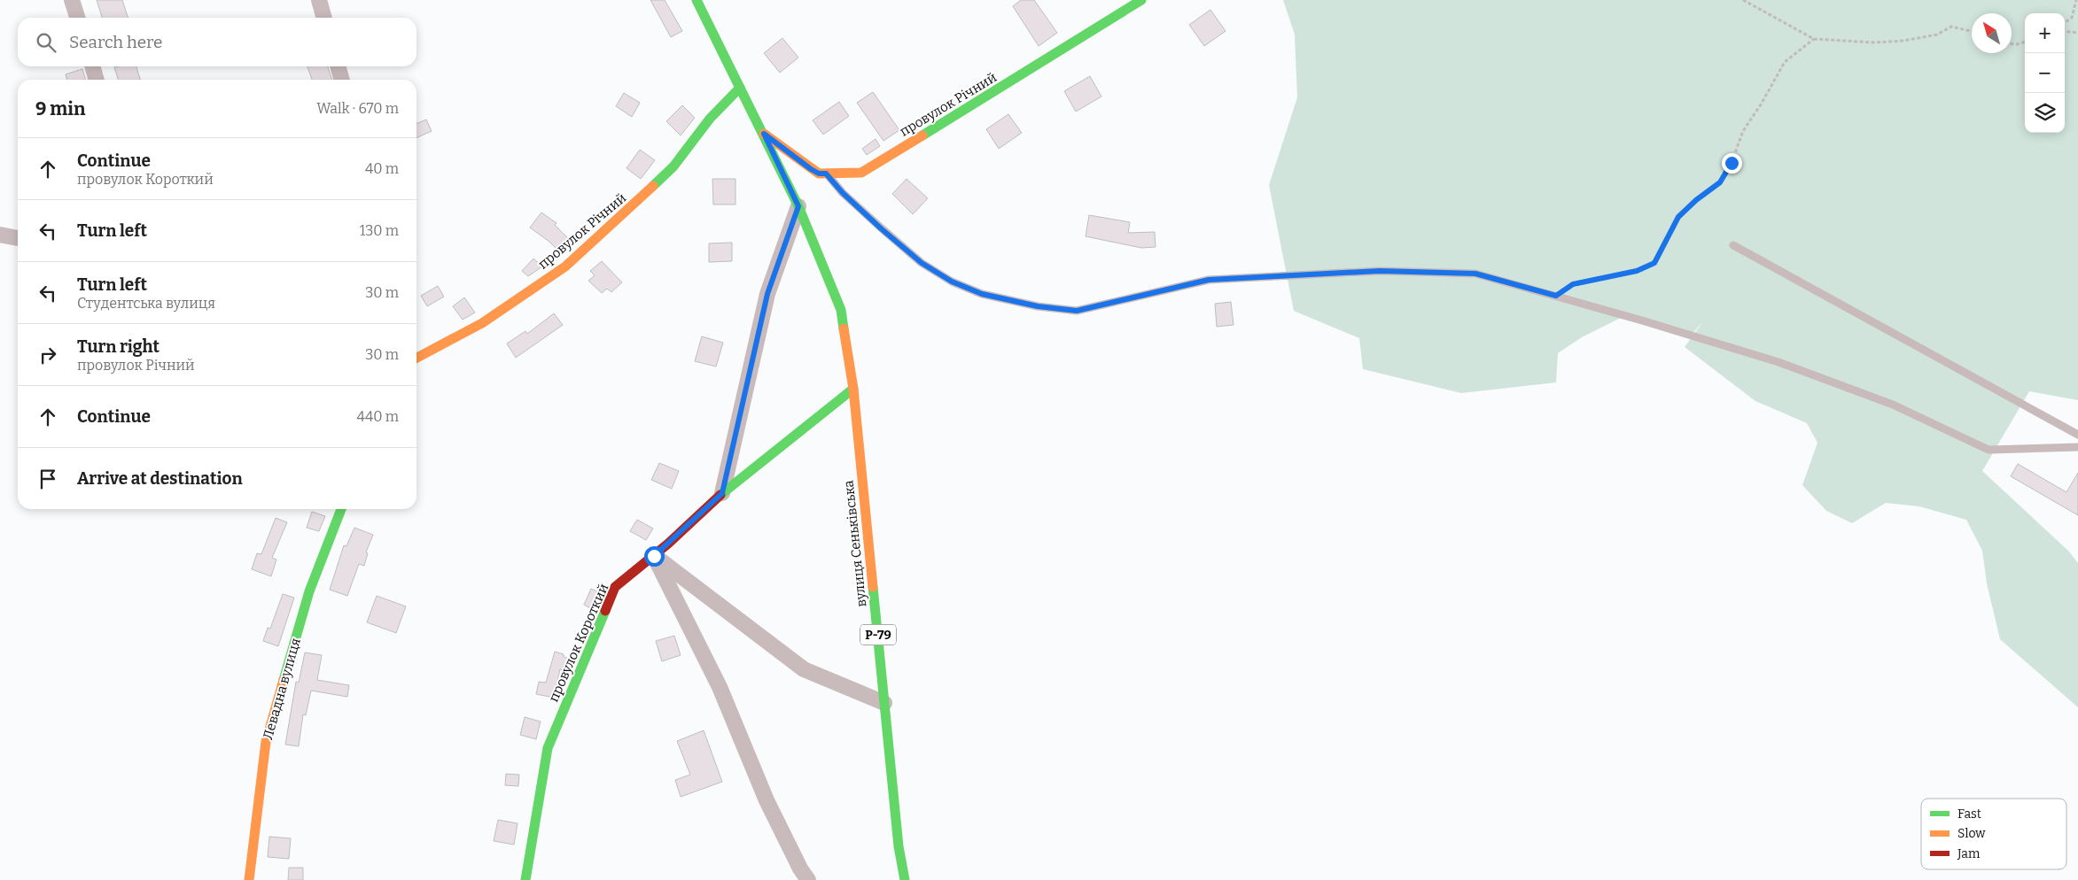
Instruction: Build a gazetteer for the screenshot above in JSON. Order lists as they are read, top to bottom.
{
  "streets": {
    "street": [
      "провулок Рiчний",
      "провулок Річний",
      "вулиця Сенькiвська",
      "Р-79",
      "провулок Короткий",
      "Левадна вулиця"
    ]
  },
  "crossings": [
    ["провулок Рiчний", "Р-79"],
    ["провулок Річний", "Р-79"],
    ["вулиця Сенькiвська", "Р-79"],
    ["вулиця Сенькiвська", "провулок Короткий"],
    ["Р-79", "провулок Короткий"]
  ],
  "legend": ["Fast", "Slow", "Jam"],
  "north": "top left",
  "page": {
    "map_buttons": ["+", "−"],
    "search": "Search here",
    "heading": ["9 min", "Walk · 670 m"],
    "list": [
      ["Continue", "провулок Короткий", "40 m"],
      ["Turn left", "130 m"],
      ["Turn left", "Студентська вулиця", "30 m"],
      ["Turn right", "провулок Рiчний", "30 m"],
      ["Continue", "440 m"],
      "Arrive at destination"
    ]
  }
}
